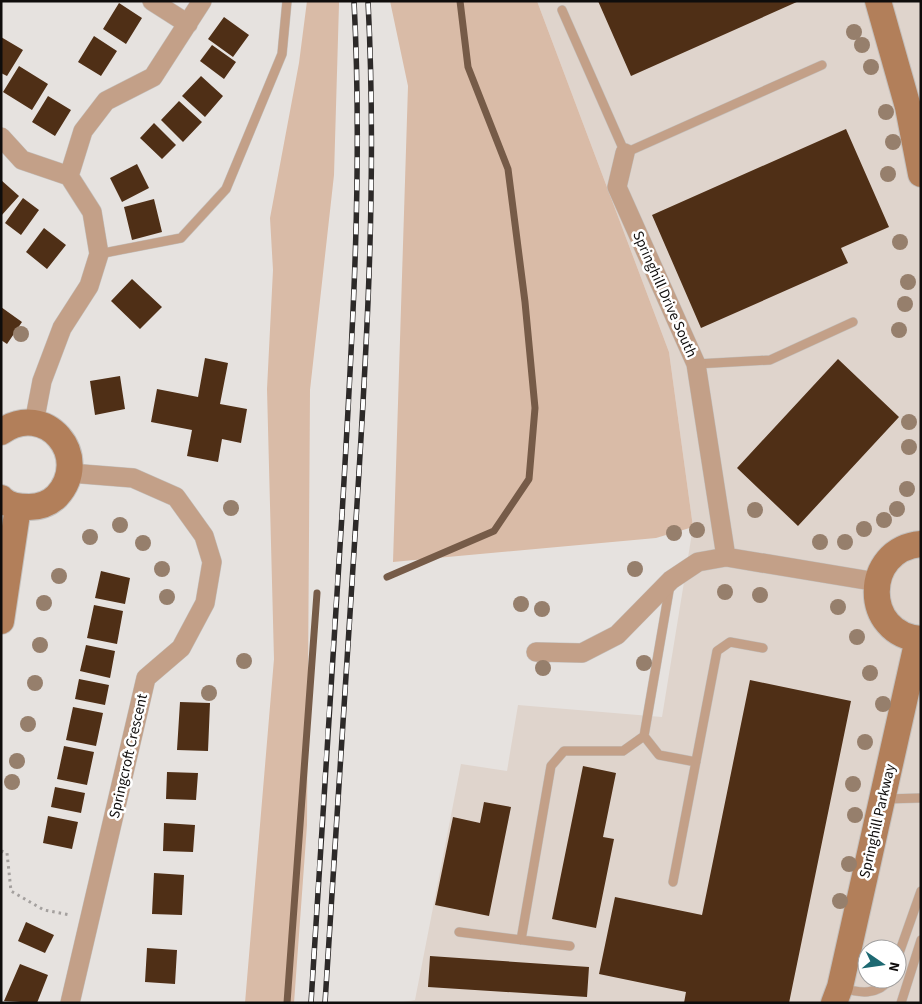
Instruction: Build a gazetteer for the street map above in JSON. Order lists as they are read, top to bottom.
{
  "streets": {
    "street": ["Springhill Drive South", "Springcroft Crescent", "Springhill Parkway"]
  },
  "north": "right"
}
